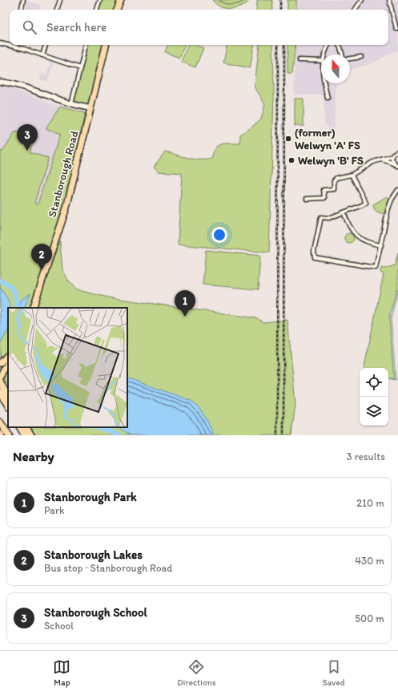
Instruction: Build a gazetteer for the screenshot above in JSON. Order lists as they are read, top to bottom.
{
  "streets": {
    "main road": ["Stanborough Road"]
  },
  "places": ["(former) Welwyn 'A' FS", "Welwyn 'B' FS"],
  "north": "top",
  "page": {
    "search": "Search here",
    "pins": ["3", "2", "1"],
    "heading": ["Nearby", "3 results"],
    "list": [
      {
        "mark": "1",
        "name": "Stanborough Park",
        "note": "Park",
        "value": "210 m"
      },
      {
        "mark": "2",
        "name": "Stanborough Lakes",
        "note": "Bus stop · Stanborough Road",
        "value": "430 m"
      },
      {
        "mark": "3",
        "name": "Stanborough School",
        "note": "School",
        "value": "500 m"
      }
    ],
    "nav": ["Map", "Directions", "Saved"]
  }
}
